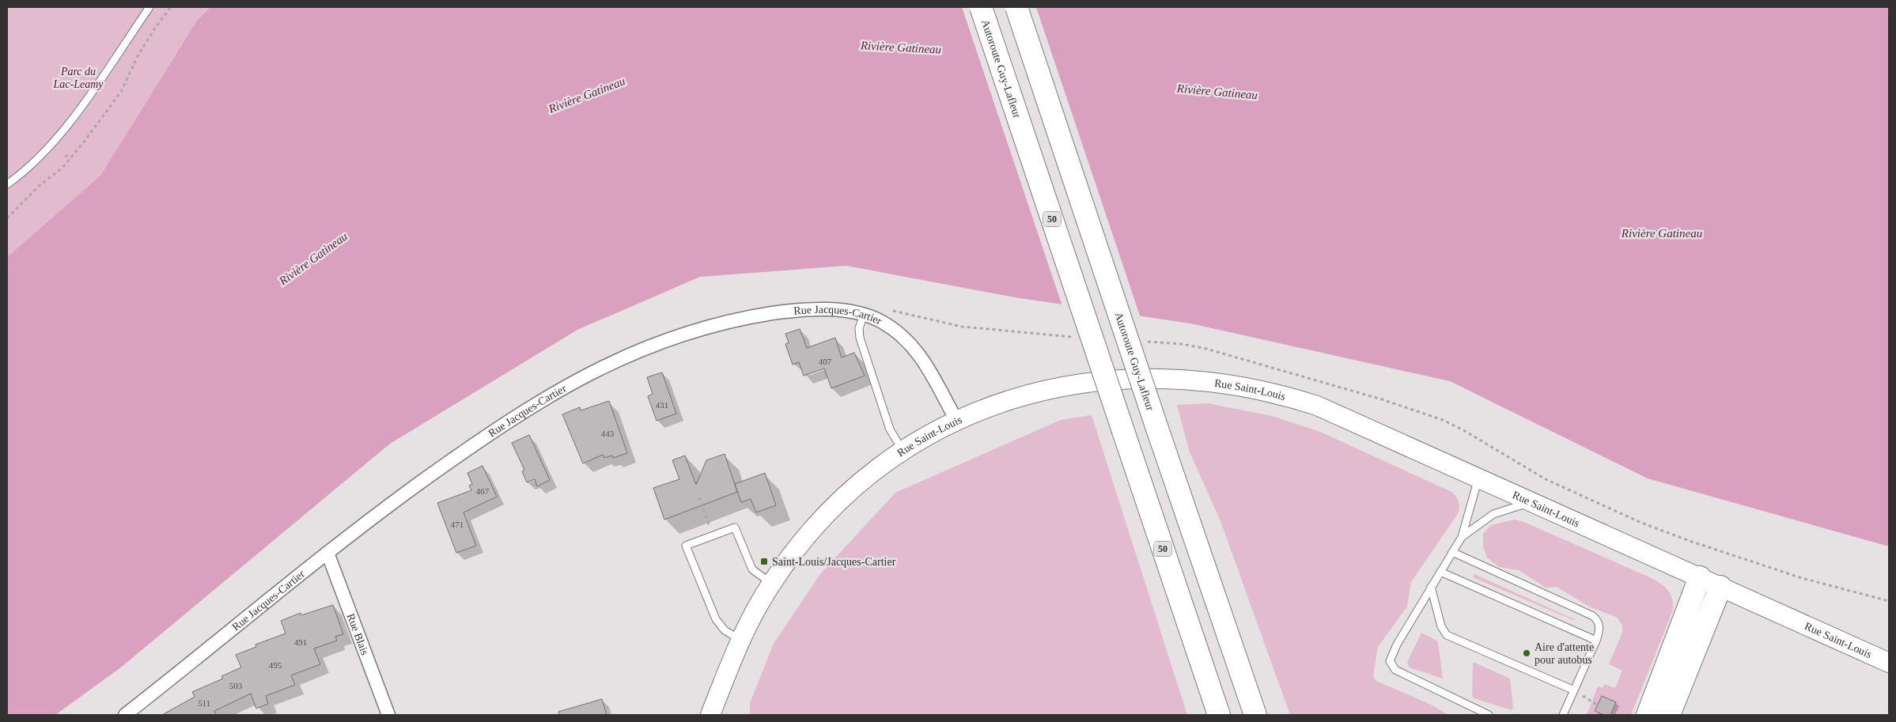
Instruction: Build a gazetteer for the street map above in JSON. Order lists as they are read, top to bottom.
{
  "streets": {
    "highway": ["Autoroute Guy-Lafleur", "50"],
    "main road": ["Rue Saint-Louis"],
    "street": ["Rue Jacques-Cartier", "Rue Blais"]
  },
  "crossings": [
    ["Rue Jacques-Cartier", "Rue Saint-Louis"],
    ["Rue Jacques-Cartier", "Rue Blais"]
  ],
  "water": ["Rivière Gatineau"],
  "parks": ["Parc du Lac-Leamy"],
  "places": {
    "transit": ["Saint-Louis/Jacques-Cartier"],
    "other": ["Aire d'attente pour autobus"]
  },
  "house_numbers": [
    "407",
    "431",
    "443",
    "467",
    "471",
    "491",
    "495",
    "503",
    "511"
  ]
}
